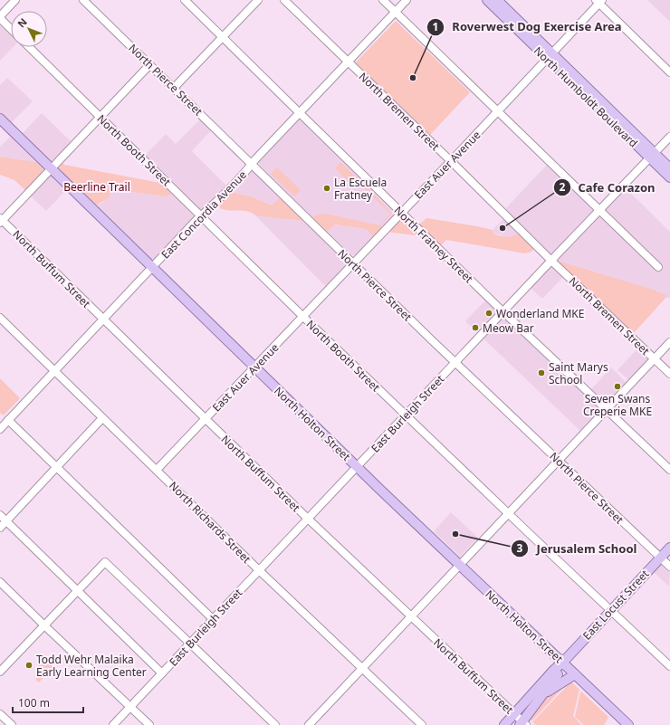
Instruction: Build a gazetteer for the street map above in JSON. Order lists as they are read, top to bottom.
{
  "streets": {
    "main road": ["North Humboldt Boulevard", "North Holton Street", "East Locust Street"],
    "street": [
      "North Pierce Street",
      "North Bremen Street",
      "North Booth Street",
      "East Auer Avenue",
      "East Concordia Avenue",
      "North Fratney Street",
      "North Buffum Street",
      "East Burleigh Street",
      "North Richards Street"
    ]
  },
  "crossings": [
    ["North Pierce Street", "East Auer Avenue"],
    ["North Pierce Street", "East Concordia Avenue"],
    ["North Pierce Street", "East Burleigh Street"],
    ["North Pierce Street", "East Locust Street"],
    ["North Humboldt Boulevard", "East Auer Avenue"],
    ["North Humboldt Boulevard", "East Burleigh Street"],
    ["North Bremen Street", "East Auer Avenue"],
    ["North Bremen Street", "East Concordia Avenue"],
    ["North Bremen Street", "East Burleigh Street"],
    ["North Booth Street", "East Auer Avenue"],
    ["North Booth Street", "East Concordia Avenue"],
    ["North Booth Street", "East Burleigh Street"],
    ["North Booth Street", "East Locust Street"],
    ["East Auer Avenue", "North Fratney Street"],
    ["East Auer Avenue", "North Buffum Street"],
    ["East Auer Avenue", "North Holton Street"],
    ["East Auer Avenue", "North Richards Street"],
    ["East Concordia Avenue", "North Fratney Street"],
    ["East Concordia Avenue", "North Buffum Street"],
    ["East Concordia Avenue", "North Holton Street"],
    ["East Concordia Avenue", "North Richards Street"],
    ["North Fratney Street", "East Burleigh Street"],
    ["North Buffum Street", "East Burleigh Street"],
    ["North Buffum Street", "East Locust Street"],
    ["East Burleigh Street", "North Holton Street"],
    ["East Burleigh Street", "North Richards Street"],
    ["North Holton Street", "East Locust Street"]
  ],
  "parks": ["Beerline Trail"],
  "places": [
    "Roverwest Dog Exercise Area",
    "La Escuela Fratney",
    "Cafe Corazon",
    "Wonderland MKE",
    "Meow Bar",
    "Saint Marys School",
    "Seven Swans Creperie MKE",
    "Jerusalem School",
    "Todd Wehr Malaika Early Learning Center"
  ],
  "scale_bar": "100 m",
  "north": "top left"
}
